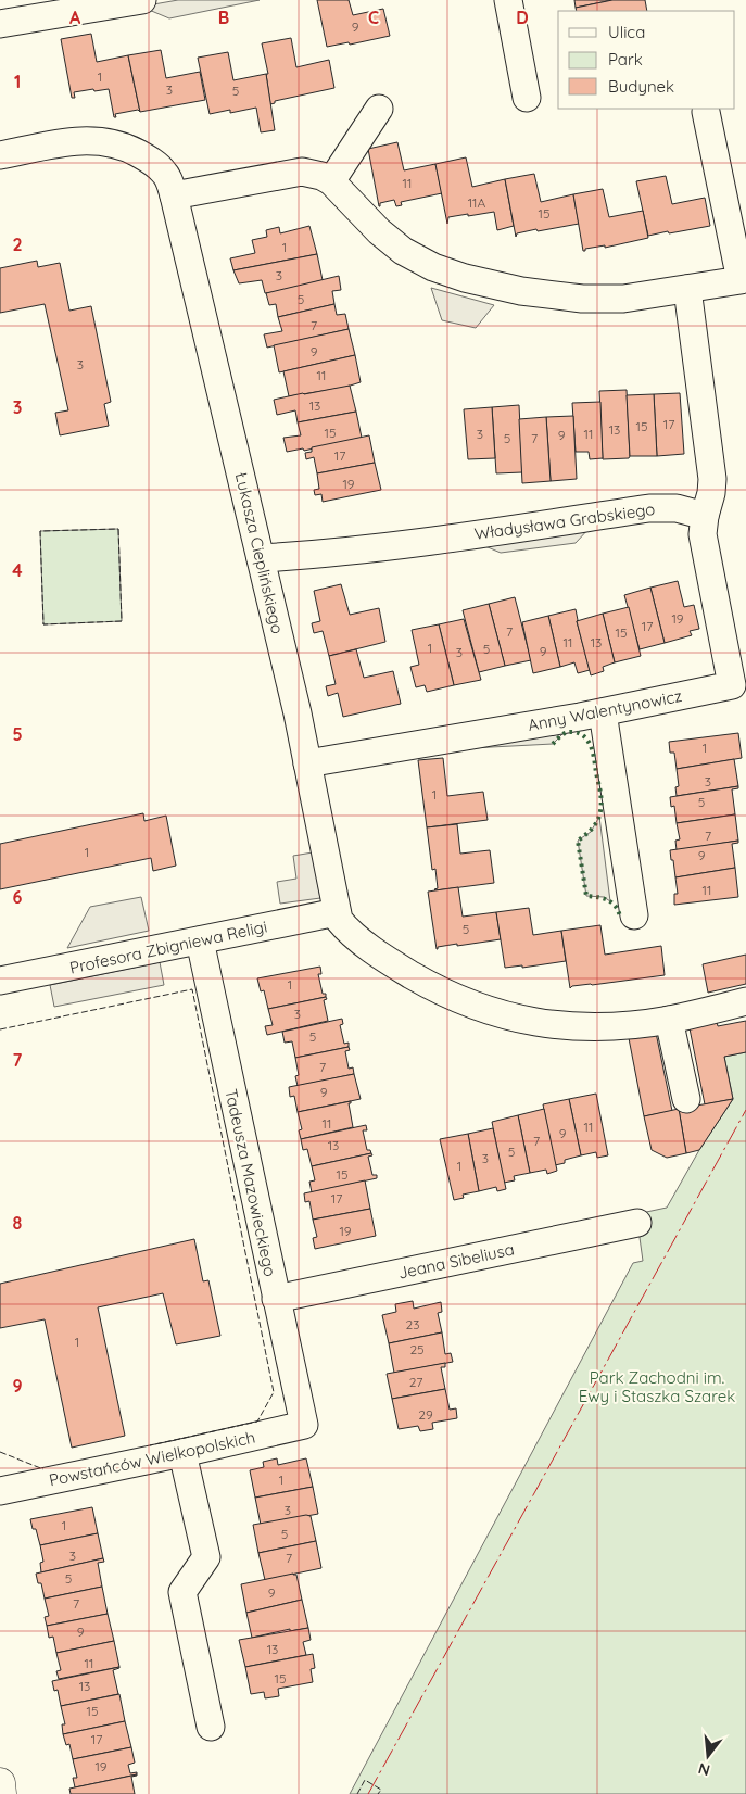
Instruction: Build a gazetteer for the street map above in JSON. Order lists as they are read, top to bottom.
{
  "streets": {
    "street": [
      "Władysława Grabskiego",
      "Łukasza Cieplińskiego",
      "Anny Walentynowicz",
      "Profesora Zbigniewa Religi",
      "Tadeusza Mazowieckiego",
      "Jeana Sibeliusa",
      "Powstańców Wielkopolskich"
    ]
  },
  "crossings": [
    ["Władysława Grabskiego", "Łukasza Cieplińskiego"],
    ["Władysława Grabskiego", "Anny Walentynowicz"],
    ["Łukasza Cieplińskiego", "Anny Walentynowicz"],
    ["Łukasza Cieplińskiego", "Profesora Zbigniewa Religi"],
    ["Profesora Zbigniewa Religi", "Tadeusza Mazowieckiego"],
    ["Tadeusza Mazowieckiego", "Jeana Sibeliusa"],
    ["Tadeusza Mazowieckiego", "Powstańców Wielkopolskich"]
  ],
  "parks": ["Park Zachodni im. Ewy i Staszka Szarek"],
  "house_numbers": [
    "9",
    "1",
    "3",
    "5",
    "11",
    "11A",
    "15",
    "1",
    "3",
    "5",
    "7",
    "9",
    "3",
    "11",
    "13",
    "17",
    "15",
    "13",
    "15",
    "3",
    "11",
    "9",
    "5",
    "7",
    "17",
    "19",
    "19",
    "17",
    "7",
    "15",
    "11",
    "13",
    "1",
    "5",
    "9",
    "3",
    "1",
    "3",
    "1",
    "5",
    "7",
    "1",
    "9",
    "11",
    "5",
    "1",
    "3",
    "5",
    "7",
    "9",
    "11",
    "11",
    "9",
    "7",
    "13",
    "5",
    "3",
    "1",
    "15",
    "17",
    "19",
    "23",
    "1",
    "25",
    "27",
    "29",
    "1",
    "3",
    "1",
    "5",
    "3",
    "7",
    "5",
    "9",
    "7",
    "9",
    "13",
    "11",
    "15",
    "13",
    "15",
    "17",
    "19"
  ],
  "legend": ["Ulica", "Park", "Budynek"],
  "north": "bottom",
  "grid": {
    "columns": [
      "A",
      "B",
      "C",
      "D"
    ],
    "rows": [
      "1",
      "2",
      "3",
      "4",
      "5",
      "6",
      "7",
      "8",
      "9"
    ]
  }
}
